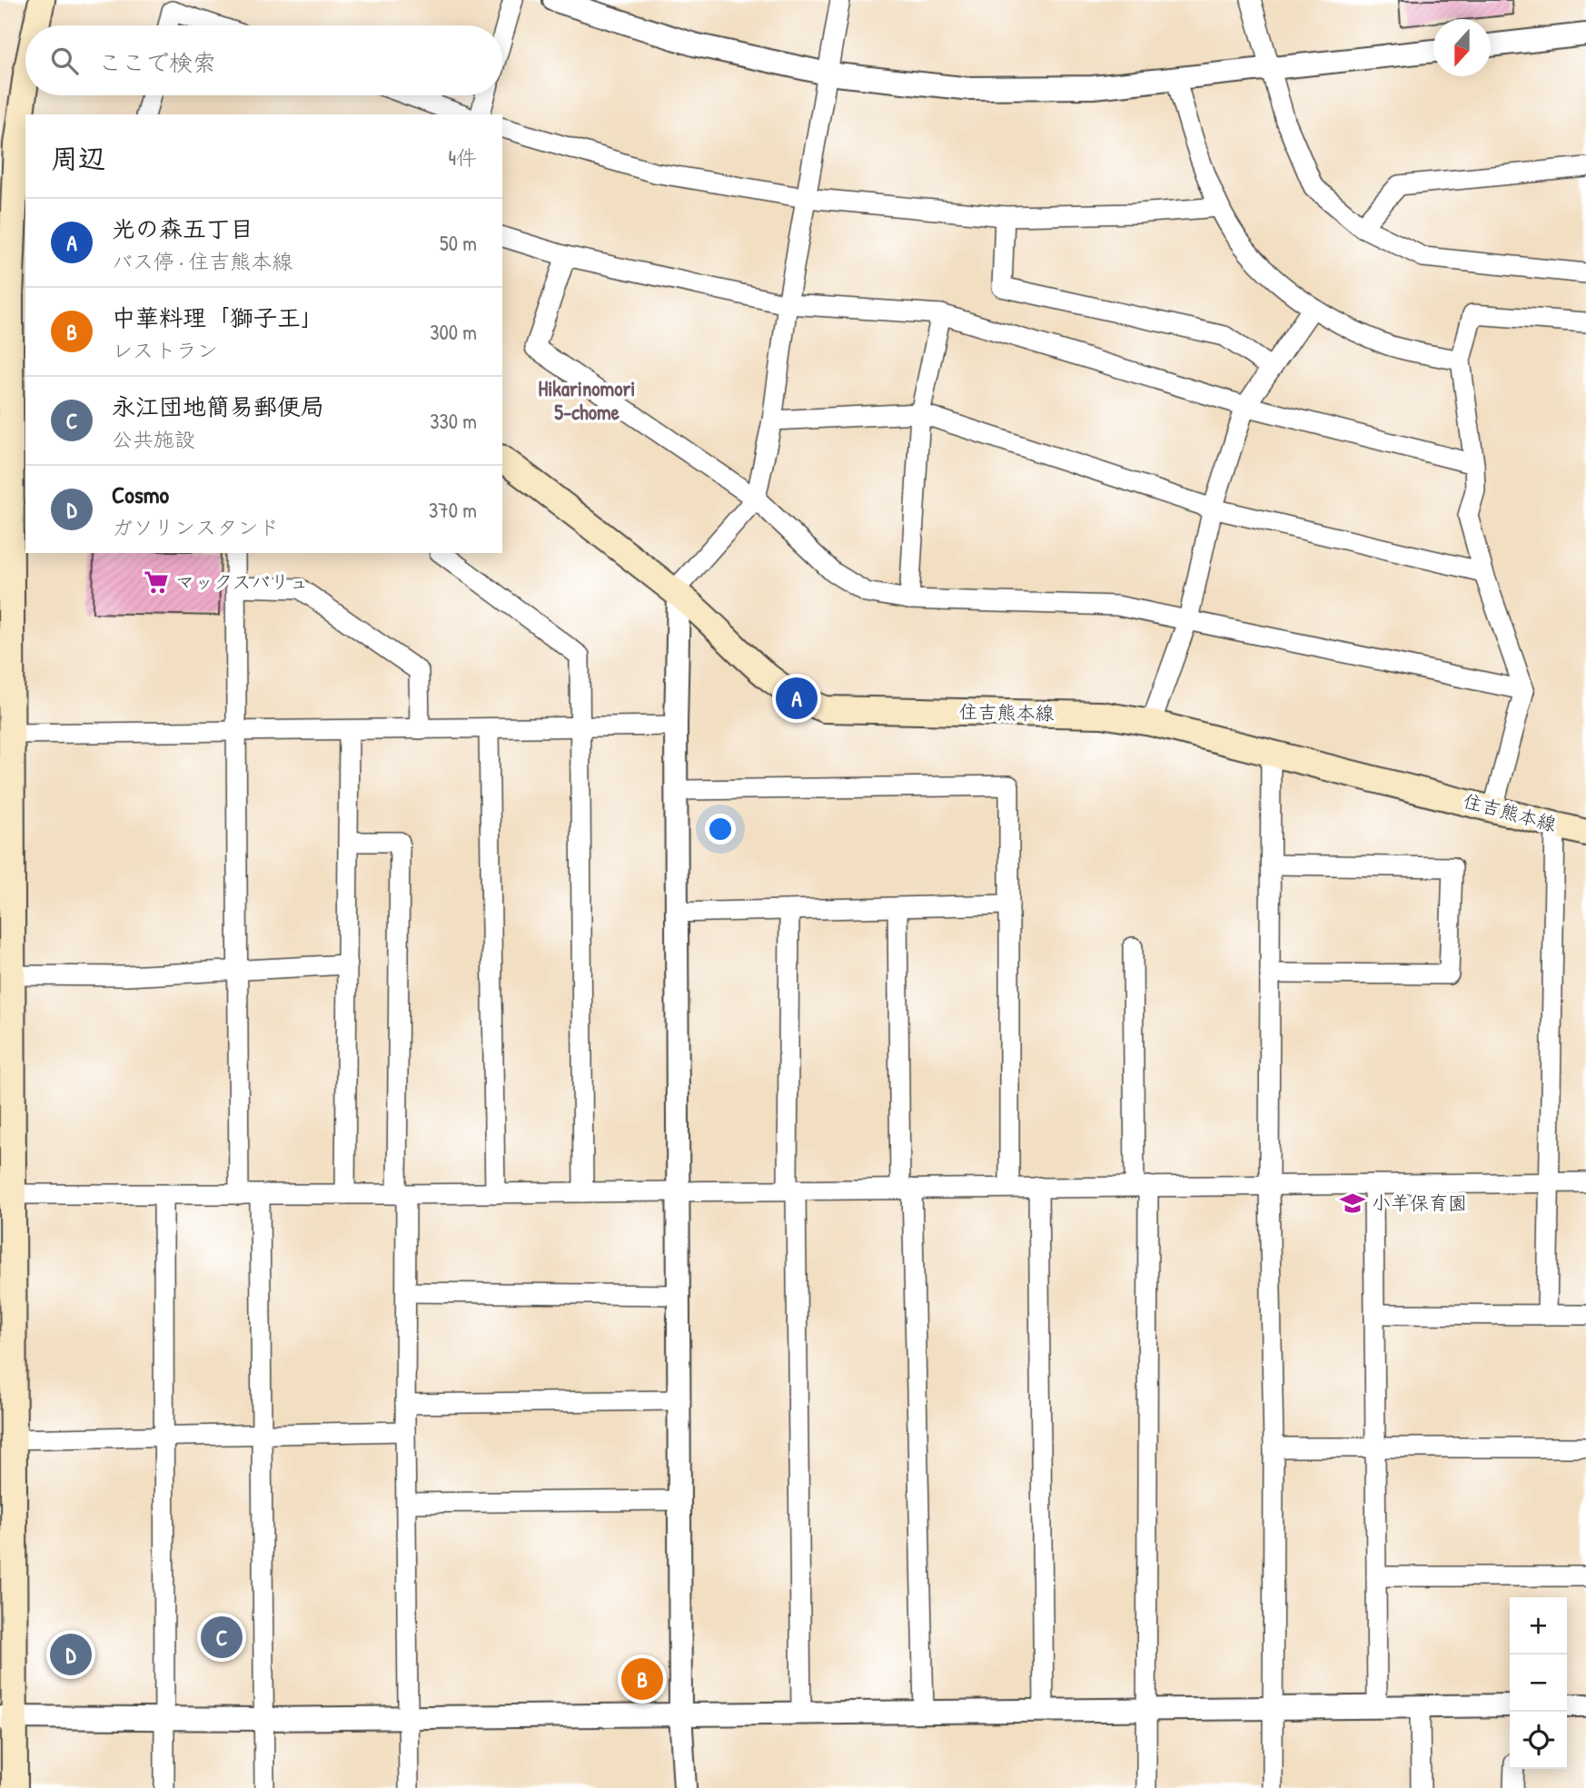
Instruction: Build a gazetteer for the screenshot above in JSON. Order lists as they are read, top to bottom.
{
  "streets": {
    "main road": ["住吉熊本線"]
  },
  "districts": ["Hikarinomori 5-chome"],
  "places": {
    "supermarket": ["マックスバリュ"],
    "school or university": ["小羊保育園"]
  },
  "north": "bottom",
  "page": {
    "search": "ここで検索",
    "heading": ["周辺", "4件"],
    "list": [
      {
        "mark": "A",
        "name": "光の森五丁目",
        "note": "バス停 · 住吉熊本線",
        "value": "50 m"
      },
      {
        "mark": "B",
        "name": "中華料理「獅子王」",
        "note": "レストラン",
        "value": "300 m"
      },
      {
        "mark": "C",
        "name": "永江団地簡易郵便局",
        "note": "公共施設",
        "value": "330 m"
      },
      {
        "mark": "D",
        "name": "Cosmo",
        "note": "ガソリンスタンド",
        "value": "370 m"
      }
    ],
    "pins": [
      "A",
      "C",
      "D",
      "B"
    ],
    "map_buttons": ["+", "−"]
  }
}
